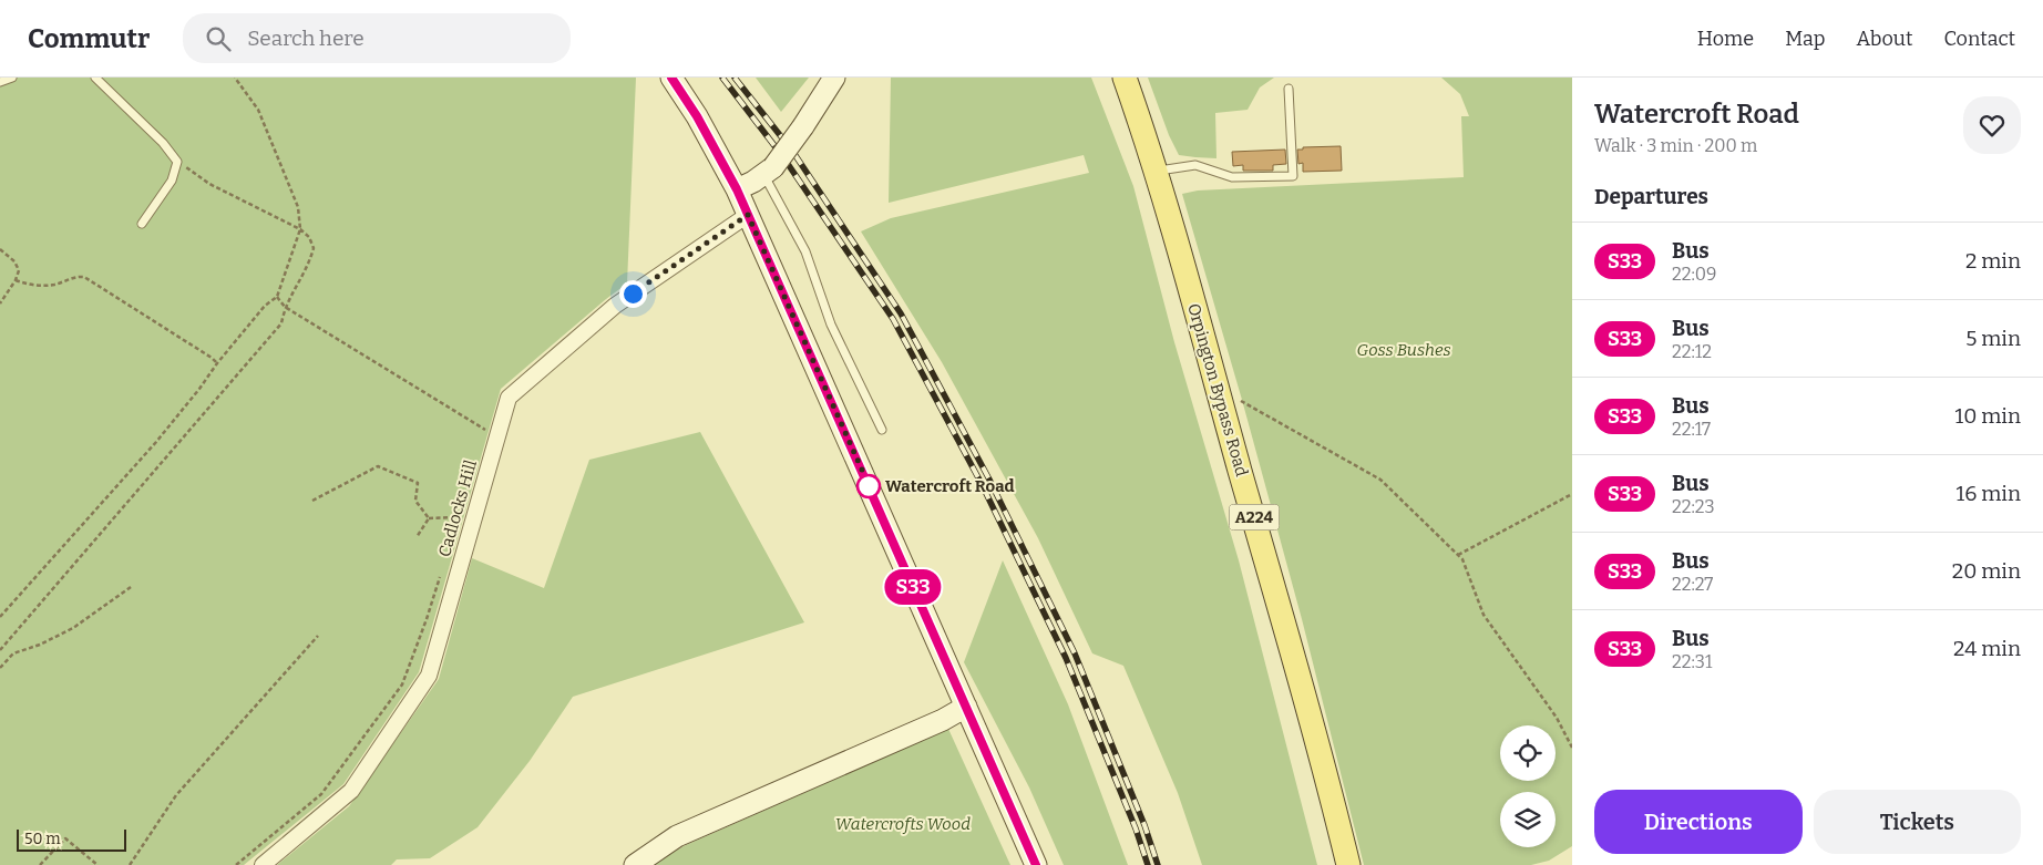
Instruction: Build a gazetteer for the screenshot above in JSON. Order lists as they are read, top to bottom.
{
  "streets": {
    "main road": ["Orpington Bypass Road", "A224"],
    "street": ["Cadlocks Hill"]
  },
  "parks": ["Goss Bushes", "Watercrofts Wood"],
  "places": ["Watercroft Road"],
  "lines": ["bus line S33"],
  "scale_bar": "50 m",
  "page": {
    "header": "Commutr",
    "search": "Search here",
    "nav": [
      "Home",
      "Map",
      "About",
      "Contact"
    ],
    "on_map": "S33",
    "heading": [
      ["Watercroft Road", "Walk · 3 min · 200 m"],
      "Departures"
    ],
    "list": [
      {
        "mark": "S33",
        "name": "Bus",
        "note": "22:09",
        "value": "2 min"
      },
      {
        "mark": "S33",
        "name": "Bus",
        "note": "22:12",
        "value": "5 min"
      },
      {
        "mark": "S33",
        "name": "Bus",
        "note": "22:17",
        "value": "10 min"
      },
      {
        "mark": "S33",
        "name": "Bus",
        "note": "22:23",
        "value": "16 min"
      },
      {
        "mark": "S33",
        "name": "Bus",
        "note": "22:27",
        "value": "20 min"
      },
      {
        "mark": "S33",
        "name": "Bus",
        "note": "22:31",
        "value": "24 min"
      }
    ],
    "buttons": ["Directions", "Tickets"],
    "scale": "50 m"
  }
}
